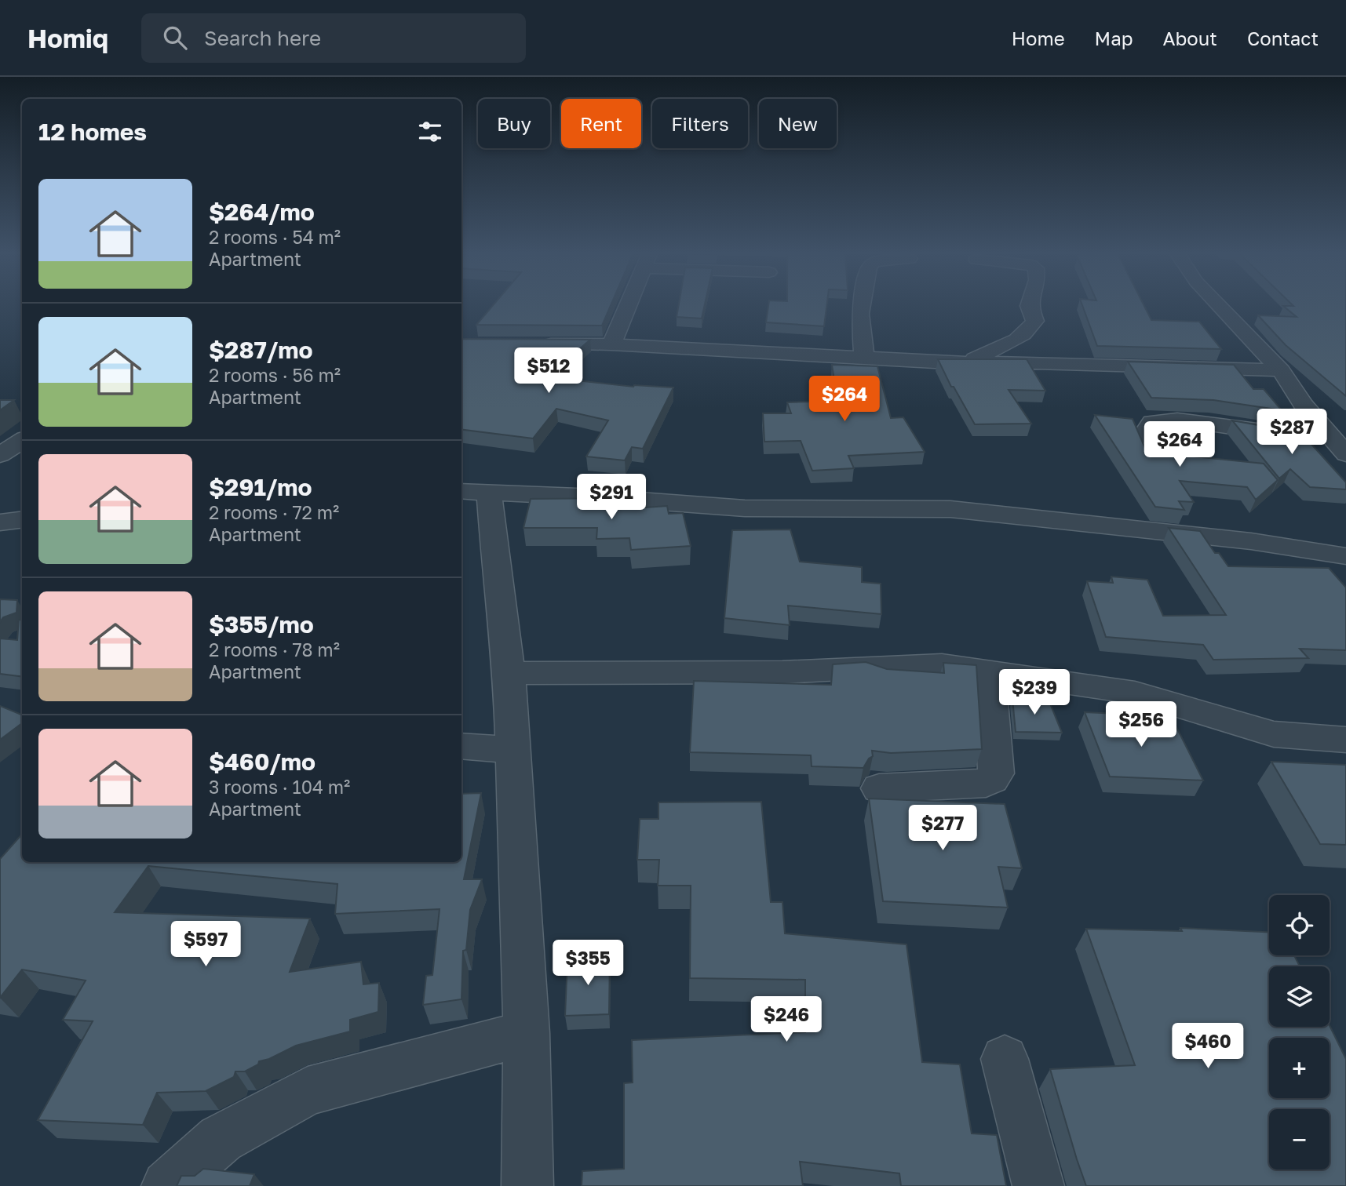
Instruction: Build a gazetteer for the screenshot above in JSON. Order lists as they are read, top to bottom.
{
  "page": {
    "header": "Homiq",
    "search": "Search here",
    "nav": [
      "Home",
      "Map",
      "About",
      "Contact"
    ],
    "chip": [
      "Buy",
      "Rent",
      "Filters",
      "New"
    ],
    "heading": "12 homes",
    "list": [
      {
        "name": "$264/mo",
        "note": "2 rooms · 54 m² · Apartment"
      },
      {
        "name": "$287/mo",
        "note": "2 rooms · 56 m² · Apartment"
      },
      {
        "name": "$291/mo",
        "note": "2 rooms · 72 m² · Apartment"
      },
      {
        "name": "$355/mo",
        "note": "2 rooms · 78 m² · Apartment"
      },
      {
        "name": "$460/mo",
        "note": "3 rooms · 104 m² · Apartment"
      }
    ],
    "price": [
      "$512",
      "$264",
      "$287",
      "$264",
      "$291",
      "$239",
      "$256",
      "$277",
      "$597",
      "$355",
      "$246",
      "$460"
    ],
    "map_buttons": ["+", "−"]
  }
}
